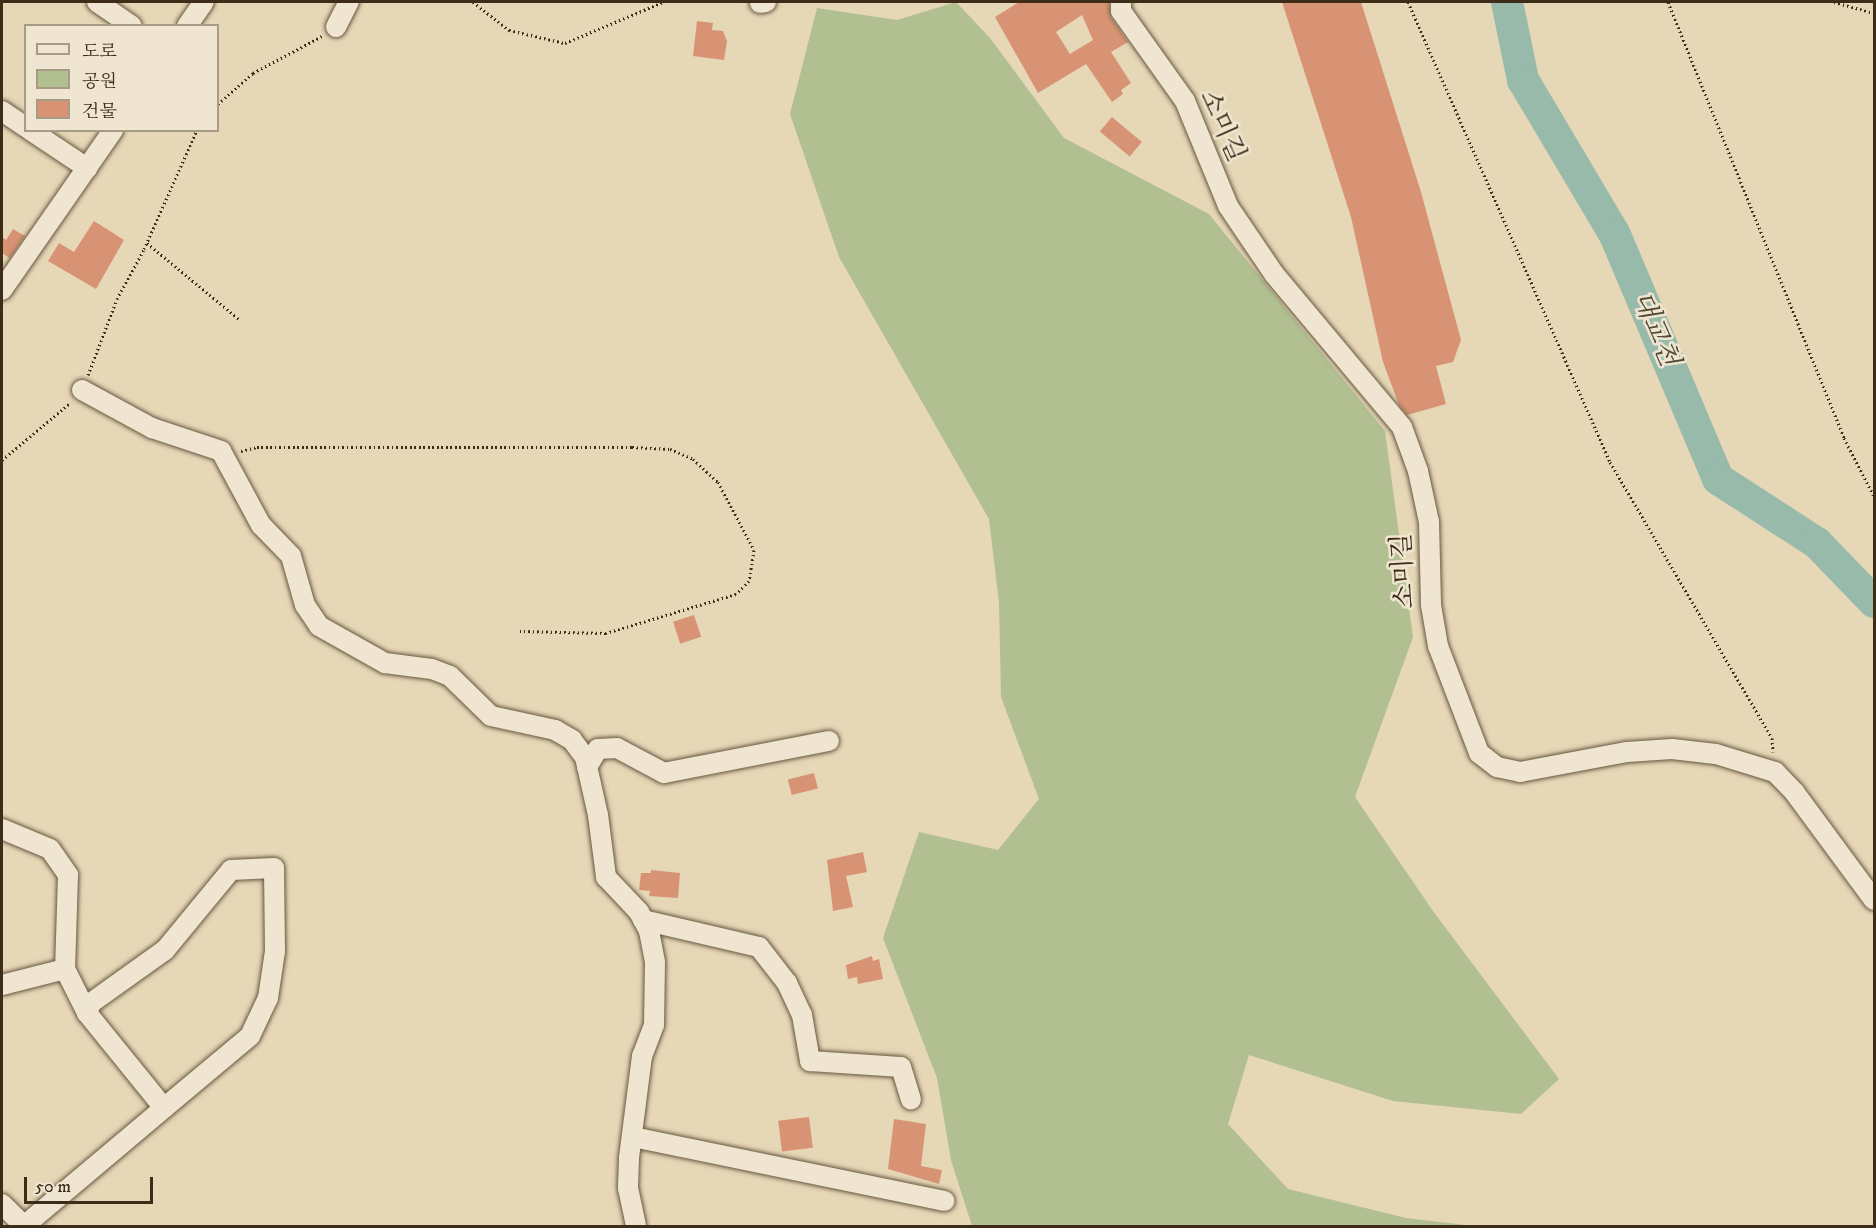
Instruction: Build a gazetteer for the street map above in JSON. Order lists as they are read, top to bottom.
{
  "streets": {
    "street": ["소미길"]
  },
  "water": ["대교천"],
  "legend": ["도로", "공원", "건물"],
  "scale_bar": "50 m"
}
